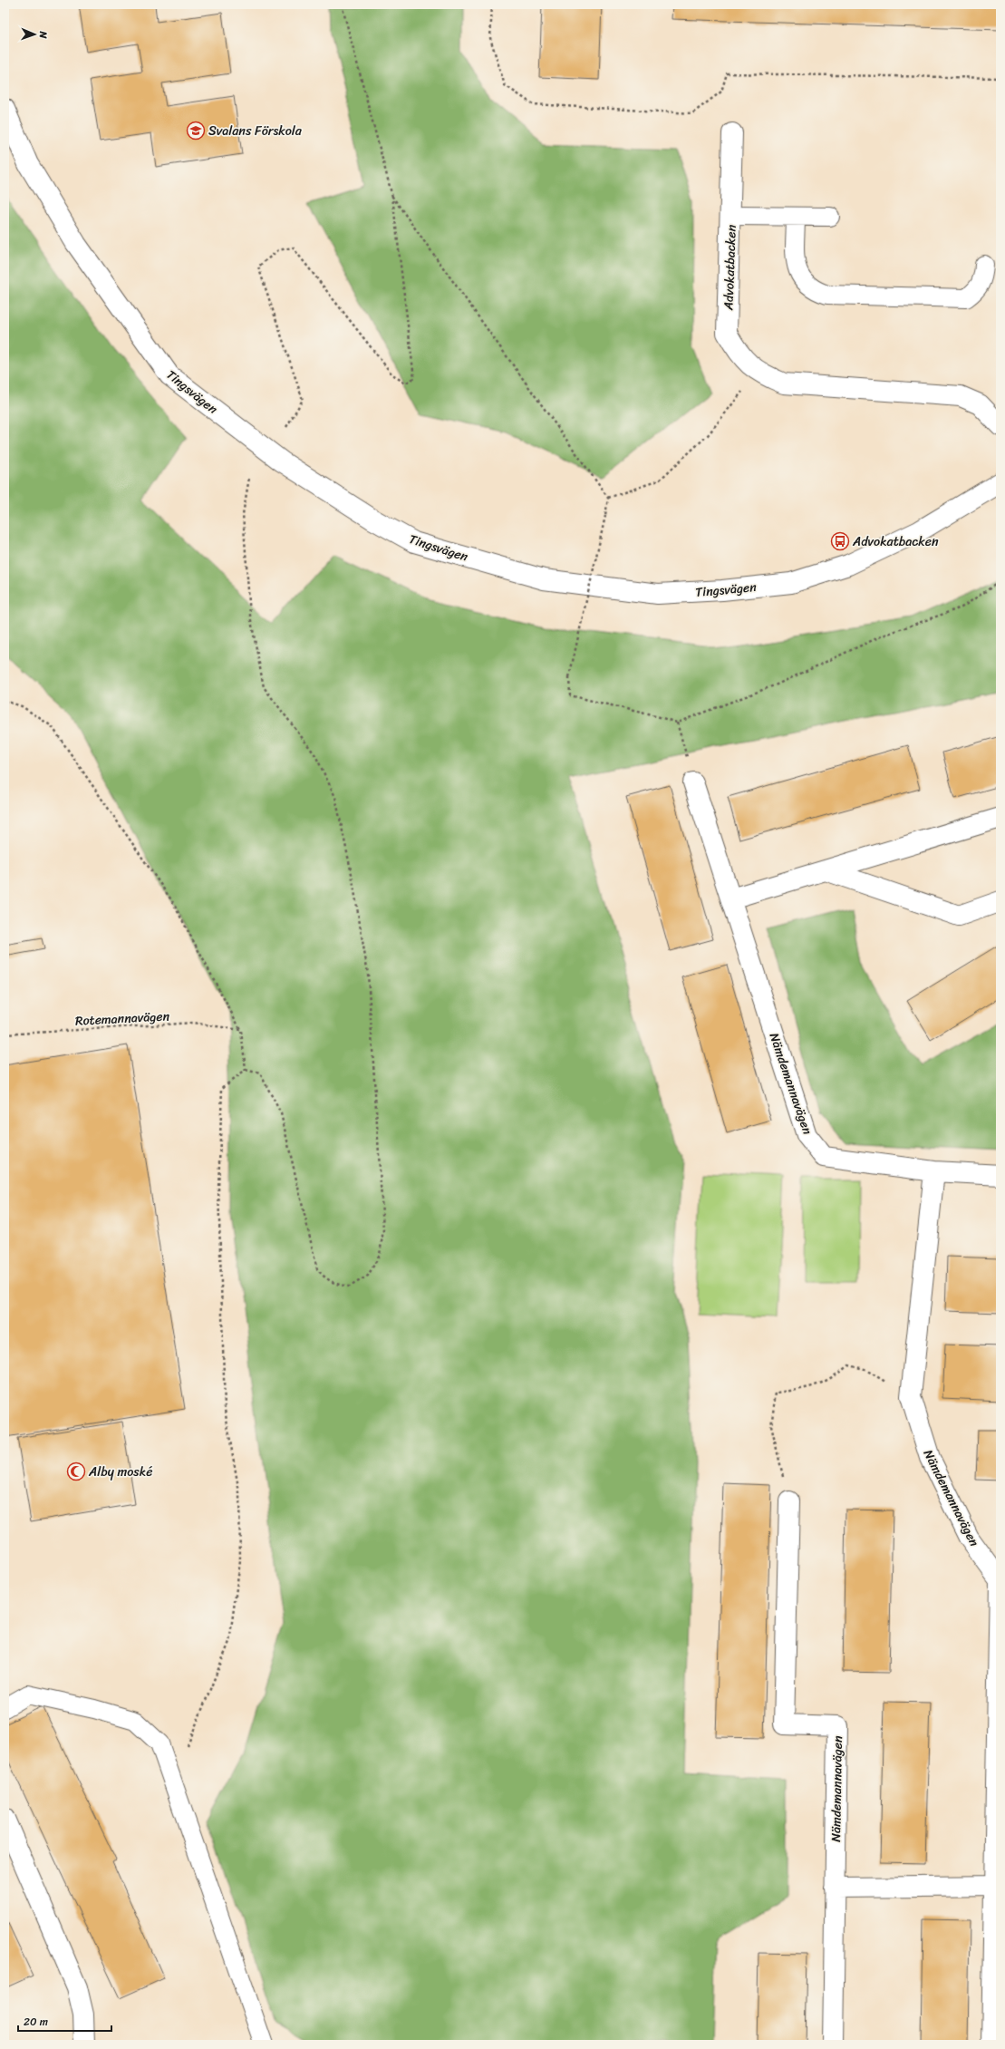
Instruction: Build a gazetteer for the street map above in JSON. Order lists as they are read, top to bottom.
{
  "streets": {
    "street": ["Advokatbacken", "Tingsvägen", "Nämdemannavägen"],
    "path": ["Rotemannavägen"]
  },
  "places": {
    "school or university": ["Svalans Förskola"],
    "bus stop": ["Advokatbacken"],
    "mosque": ["Alby moské"]
  },
  "scale_bar": "20 m",
  "north": "right"
}
